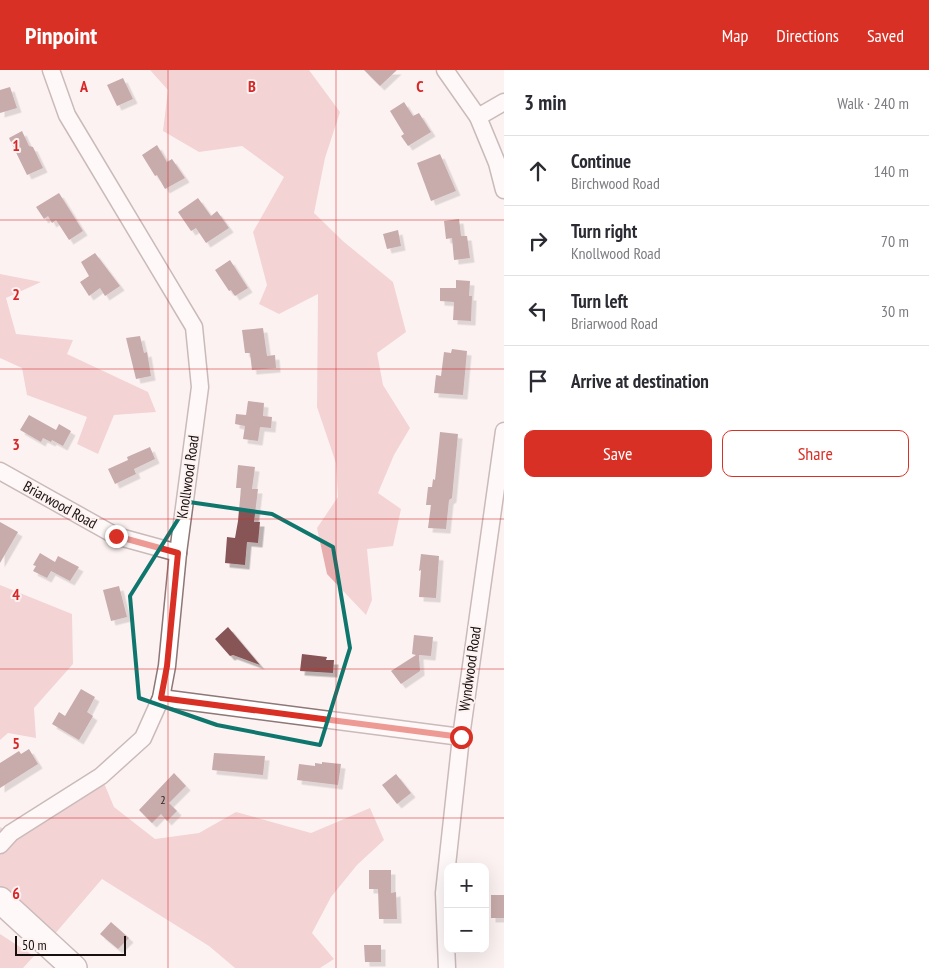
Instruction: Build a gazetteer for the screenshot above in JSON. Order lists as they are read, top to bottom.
{
  "streets": {
    "street": ["Knollwood Road", "Briarwood Road", "Wyndwood Road"]
  },
  "crossings": [
    ["Knollwood Road", "Briarwood Road"]
  ],
  "house_numbers": ["2"],
  "scale_bar": "50 m",
  "page": {
    "header": "Pinpoint",
    "nav": ["Map", "Directions", "Saved"],
    "heading": ["3 min", "Walk · 240 m"],
    "list": [
      ["Continue", "Birchwood Road", "140 m"],
      ["Turn right", "Knollwood Road", "70 m"],
      ["Turn left", "Briarwood Road", "30 m"],
      "Arrive at destination"
    ],
    "buttons": ["Save", "Share"],
    "map_buttons": ["+", "−"],
    "scale": "50 m"
  },
  "grid": {
    "columns": ["A", "B", "C"],
    "rows": [
      "1",
      "2",
      "3",
      "4",
      "5",
      "6"
    ]
  }
}
